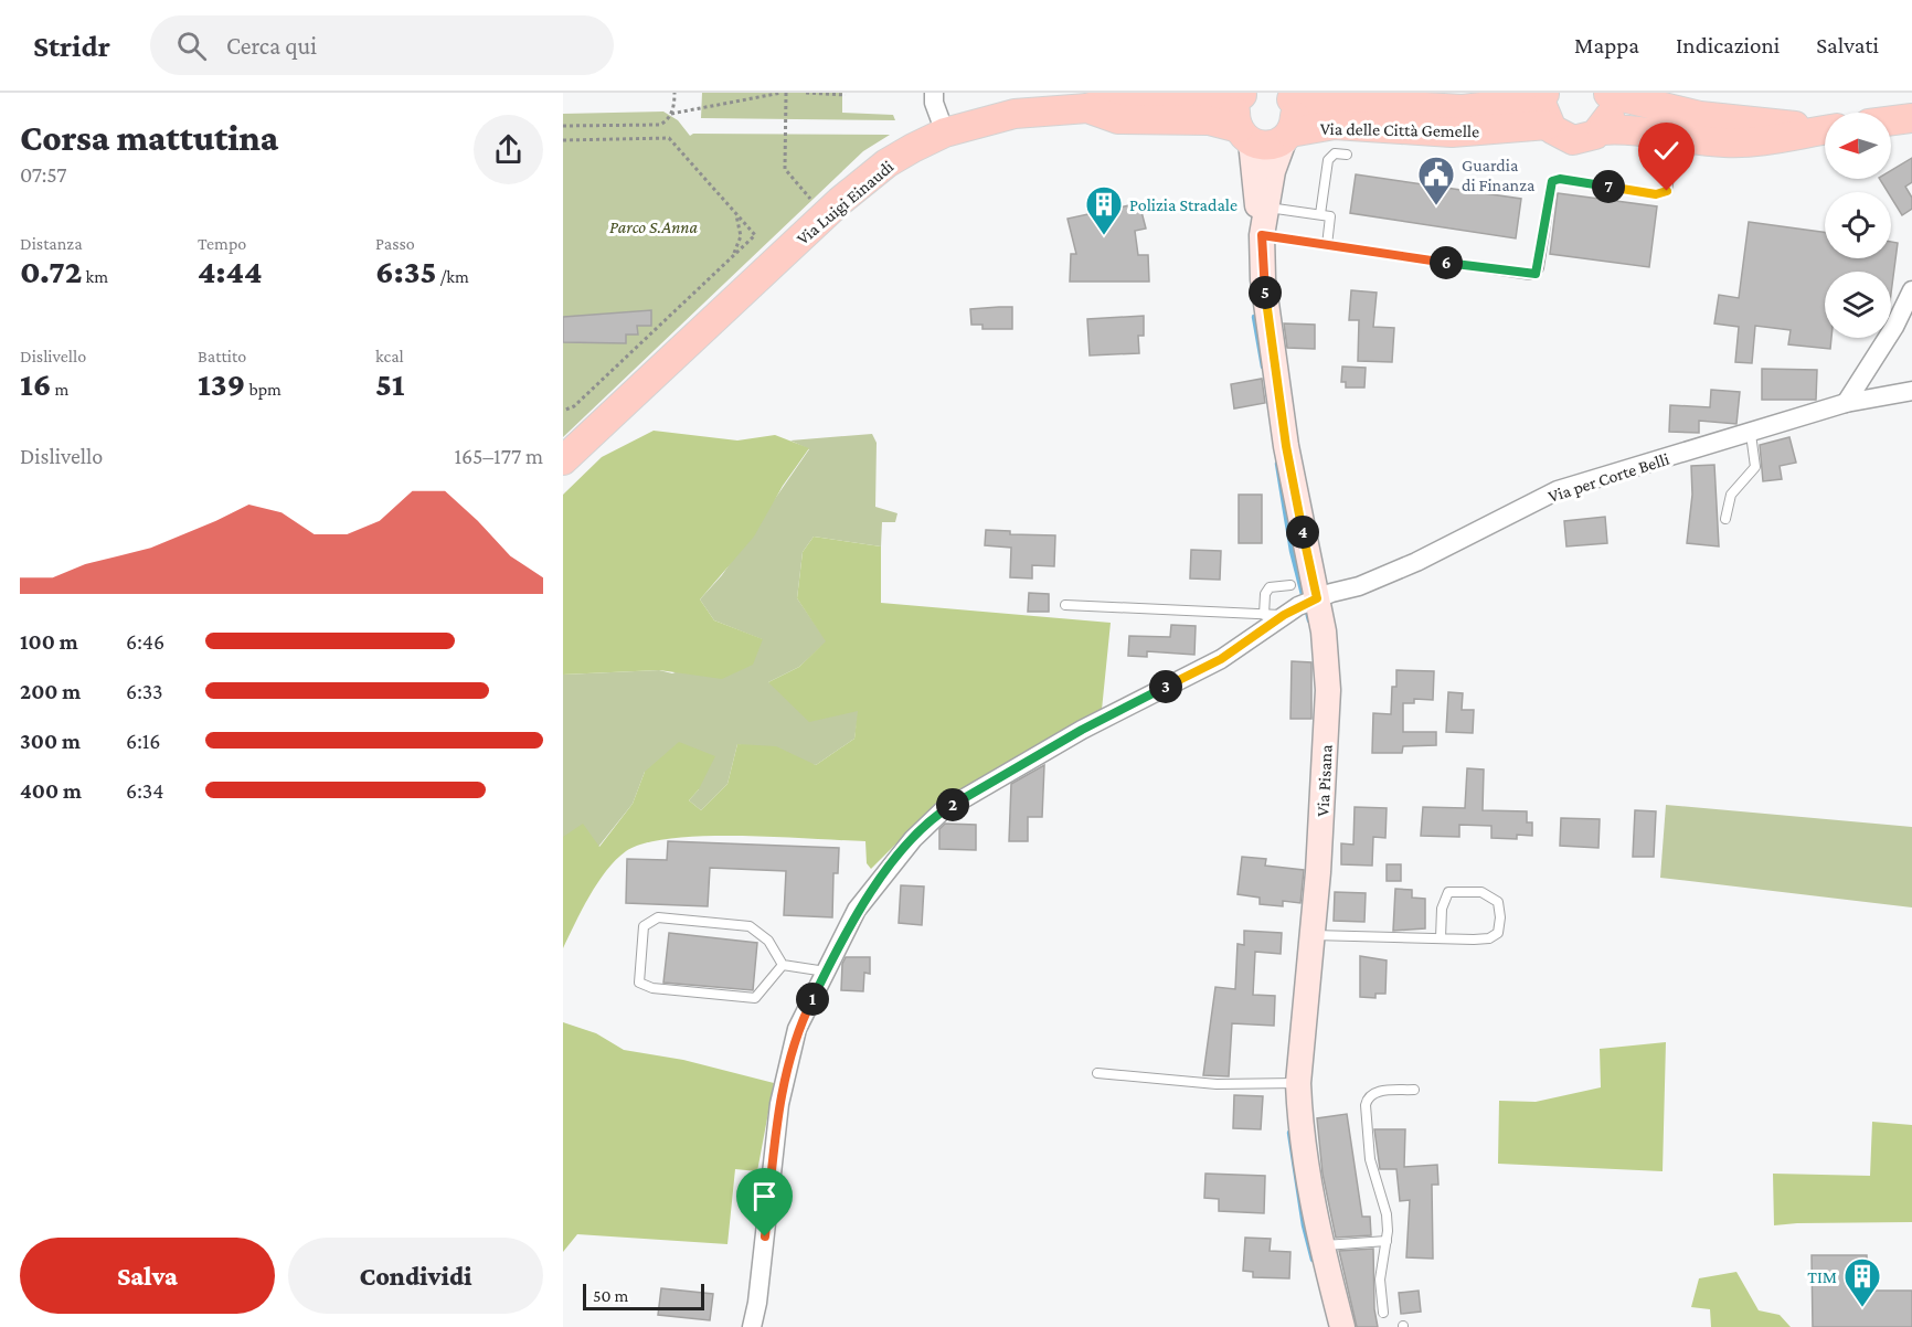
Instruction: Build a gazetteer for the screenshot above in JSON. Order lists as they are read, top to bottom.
{
  "streets": {
    "main road": ["Via delle Città Gemelle", "Via Luigi Einaudi", "Via Pisana"],
    "street": ["Via per Corte Belli"]
  },
  "crossings": [
    ["Via delle Città Gemelle", "Via Pisana"],
    ["Via Luigi Einaudi", "Via Pisana"],
    ["Via per Corte Belli", "Via Pisana"]
  ],
  "parks": ["Parco S.Anna"],
  "places": {
    "public building": ["Guardia di Finanza"],
    "building": ["Polizia Stradale", "TIM"]
  },
  "scale_bar": "50 m",
  "north": "left",
  "page": {
    "header": "Stridr",
    "search": "Cerca qui",
    "nav": ["Mappa", "Indicazioni", "Salvati"],
    "heading": ["Corsa mattutina", "07:57"],
    "pins": [
      "7",
      "6",
      "5",
      "4",
      "3",
      "2",
      "1"
    ],
    "stats": [
      ["Distanza", "0.72 km"],
      ["Tempo", "4:44"],
      ["Passo", "6:35 /km"],
      ["Dislivello", "16 m"],
      ["Battito", "139 bpm"],
      ["kcal", "51"]
    ],
    "chart": ["Dislivello", "165–177 m"],
    "list": [
      {
        "name": "100 m",
        "note": "6:46"
      },
      {
        "name": "200 m",
        "note": "6:33"
      },
      {
        "name": "300 m",
        "note": "6:16"
      },
      {
        "name": "400 m",
        "note": "6:34"
      }
    ],
    "buttons": ["Salva", "Condividi"],
    "scale": "50 m"
  }
}
